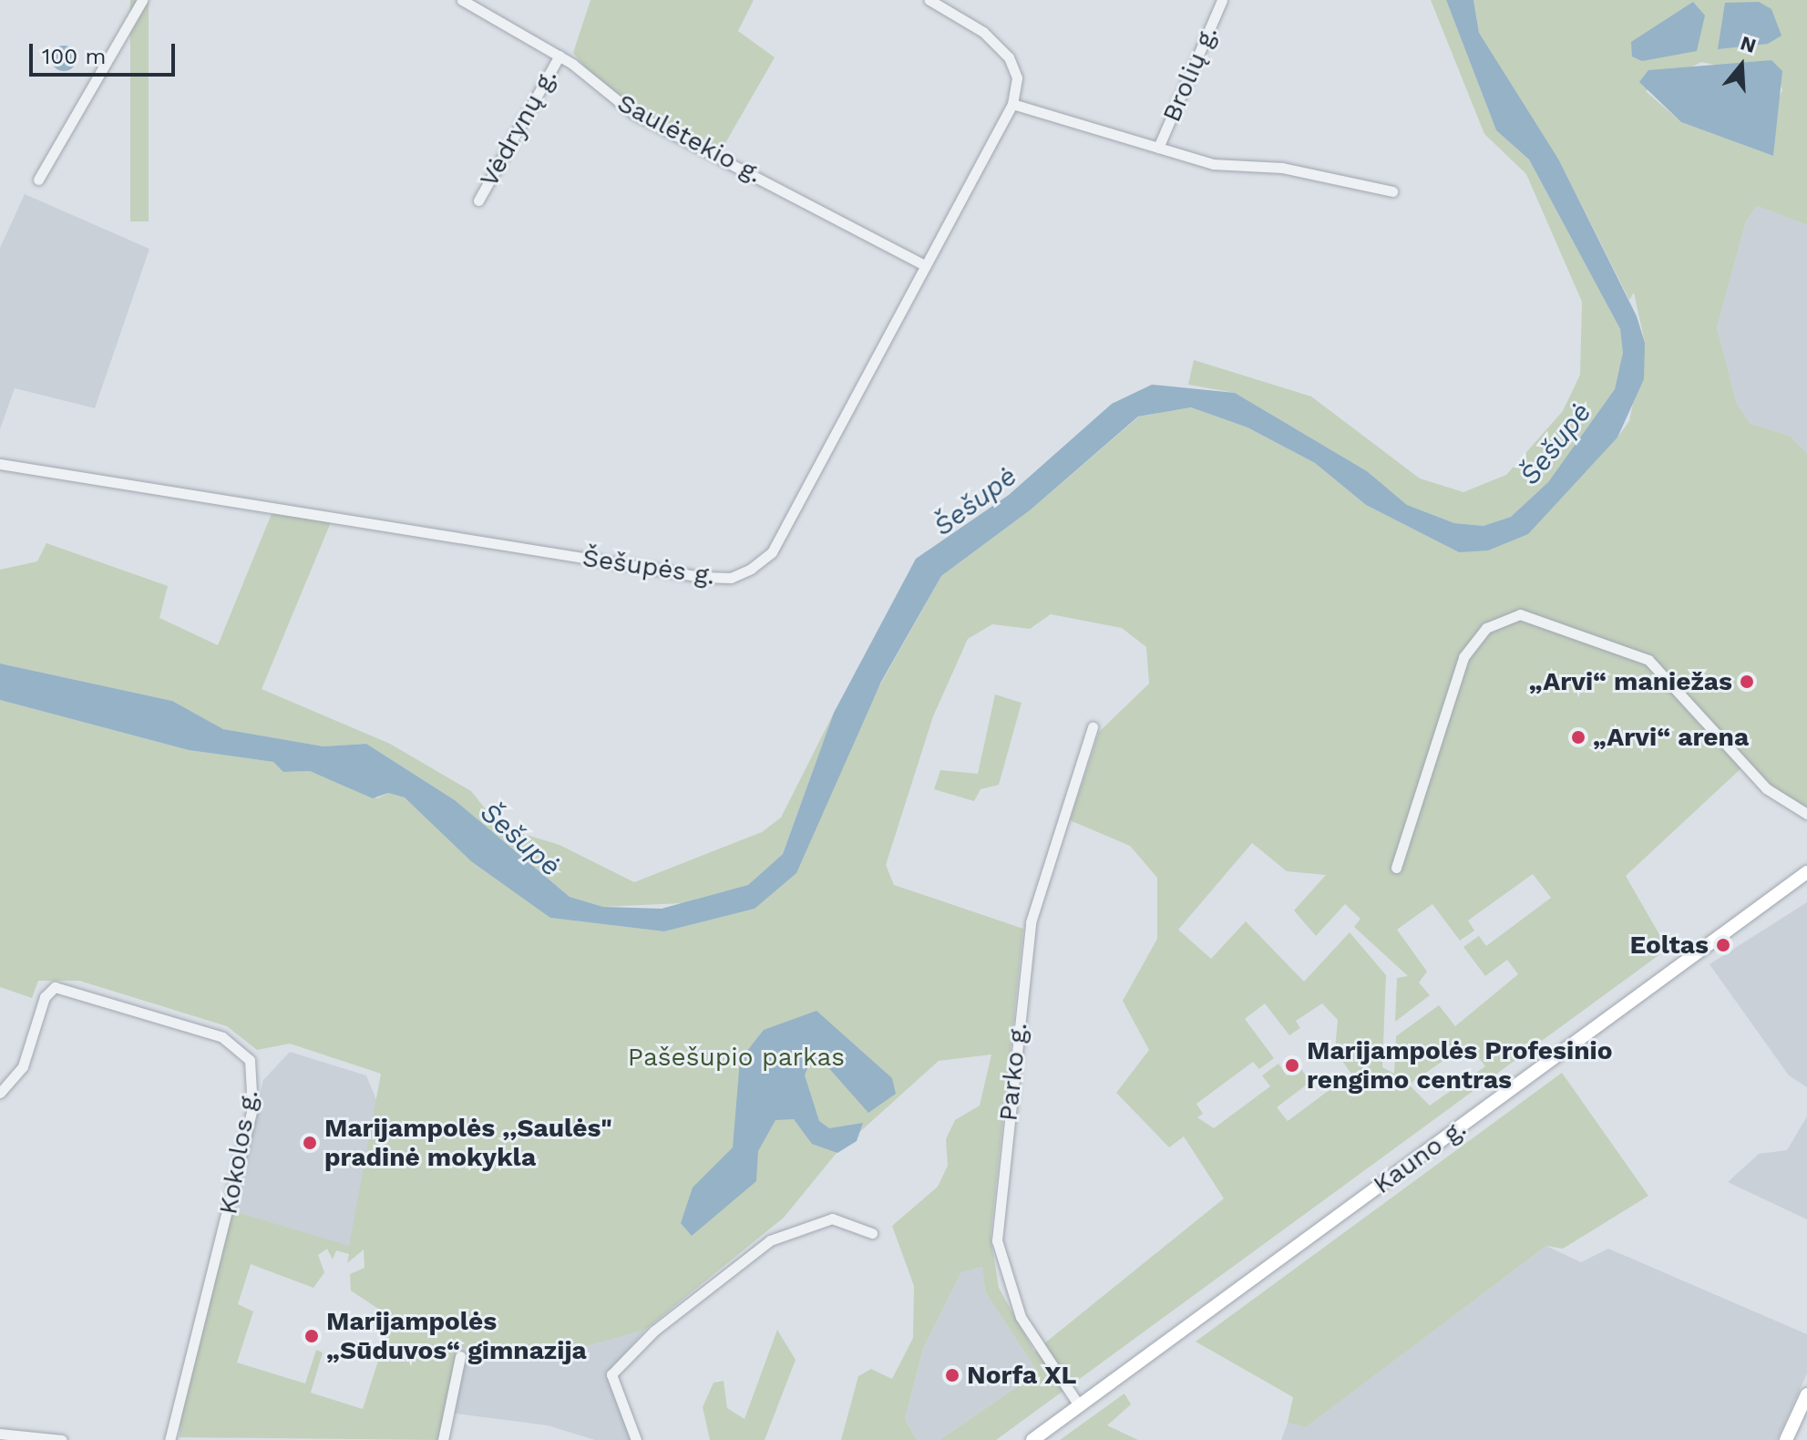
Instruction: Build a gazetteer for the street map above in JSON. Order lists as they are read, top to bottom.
{
  "streets": {
    "main road": ["Kauno g."],
    "street": [
      "Brolių g.",
      "Vėdrynų g.",
      "Saulėtekio g.",
      "Šešupės g.",
      "Parko g.",
      "Kokolos g."
    ]
  },
  "crossings": [
    ["Vėdrynų g.", "Saulėtekio g."],
    ["Saulėtekio g.", "Šešupės g."],
    ["Parko g.", "Kauno g."]
  ],
  "water": ["Šešupė"],
  "parks": ["Pašešupio parkas"],
  "places": [
    "„Arvi“ maniežas",
    "„Arvi“ arena",
    "Eoltas",
    "Marijampolės Profesinio rengimo centras",
    "Marijampolės ,,Saulės\" pradinė mokykla",
    "Marijampolės „Sūduvos“ gimnazija",
    "Norfa XL"
  ],
  "scale_bar": "100 m",
  "north": "top"
}
